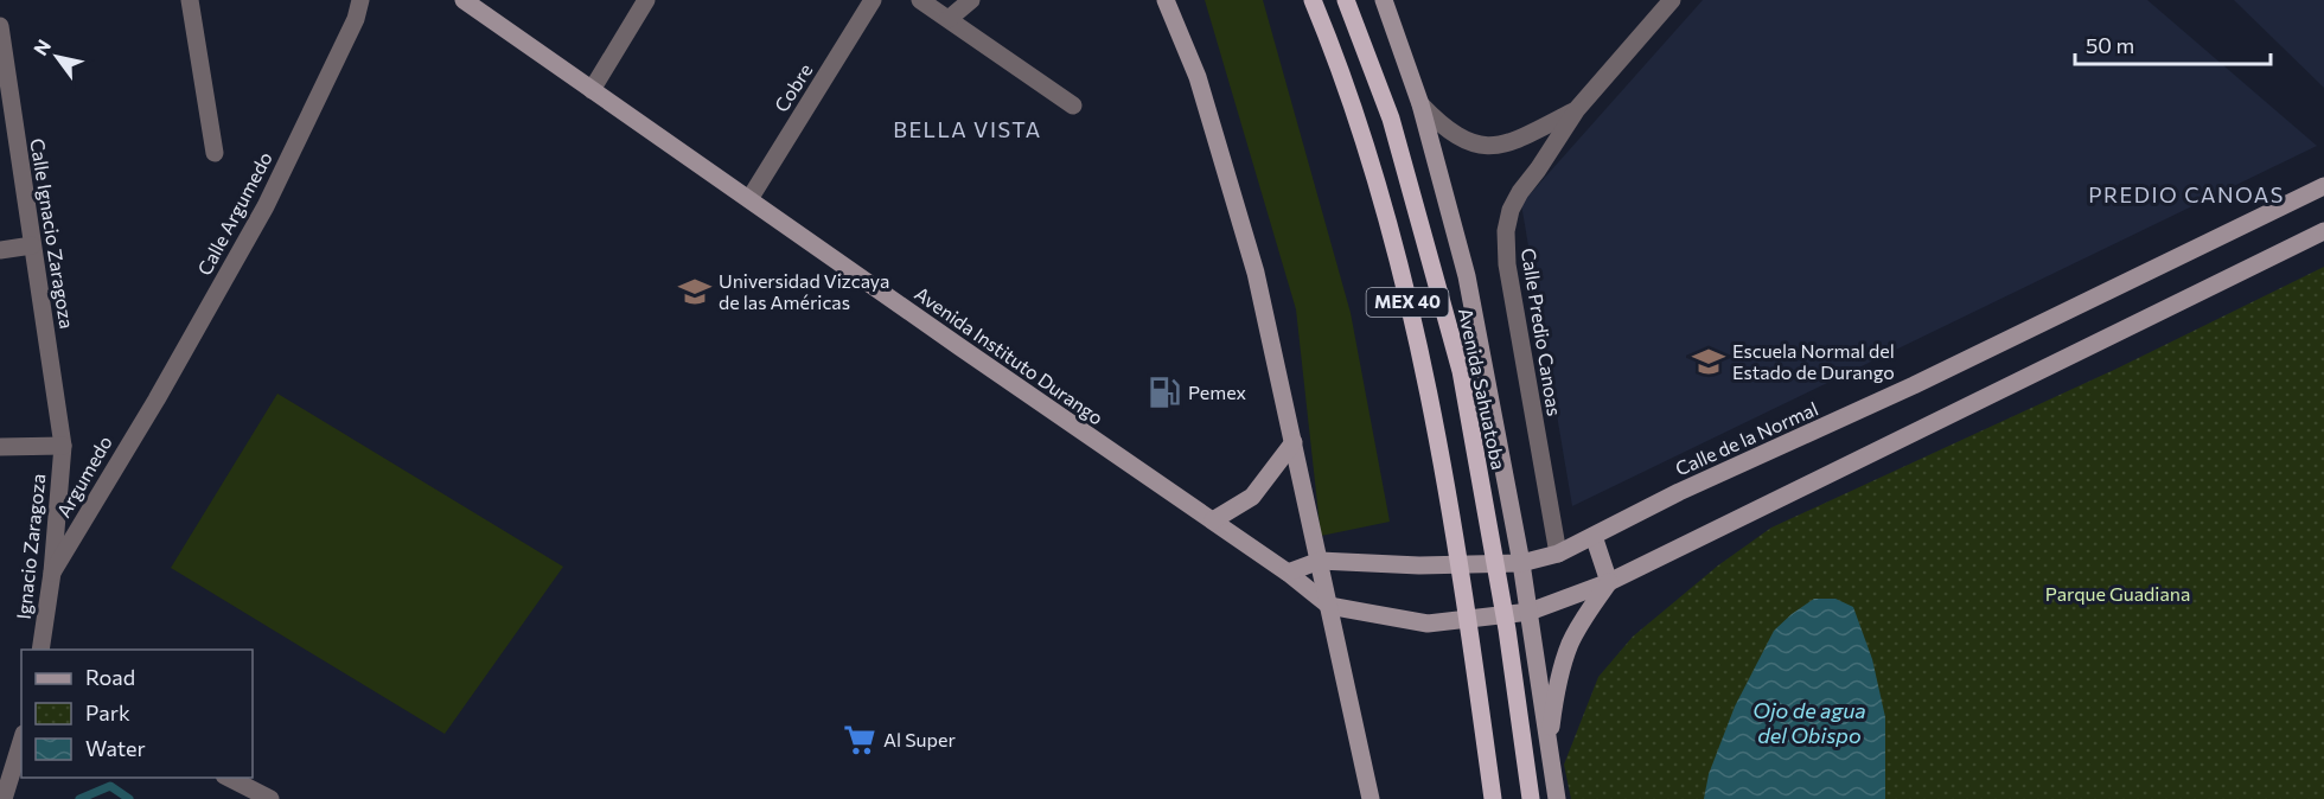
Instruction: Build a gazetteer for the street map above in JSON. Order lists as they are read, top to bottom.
{
  "streets": {
    "main road": ["MEX 40", "Avenida Sahuatoba"],
    "street": [
      "Cobre",
      "Calle Argumedo",
      "Calle Ignacio Zaragoza",
      "Calle Predio Canoas",
      "Avenida Instituto Durango",
      "Calle de la Normal",
      "Argumedo",
      "Ignacio Zaragoza"
    ]
  },
  "crossings": [
    ["Cobre", "Avenida Instituto Durango"],
    ["Calle Argumedo", "Argumedo"],
    ["Calle Ignacio Zaragoza", "Ignacio Zaragoza"],
    ["Calle Predio Canoas", "Calle de la Normal"],
    ["Argumedo", "Ignacio Zaragoza"]
  ],
  "districts": ["BELLA VISTA", "PREDIO CANOAS"],
  "water": ["Ojo de agua del Obispo"],
  "parks": ["Parque Guadiana"],
  "places": {
    "school or university": ["Universidad Vizcaya de las Américas", "Escuela Normal del Estado de Durango"],
    "fuel station": ["Pemex"],
    "supermarket": ["Al Super"]
  },
  "legend": ["Road", "Park", "Water"],
  "scale_bar": "50 m",
  "north": "top left"
}
